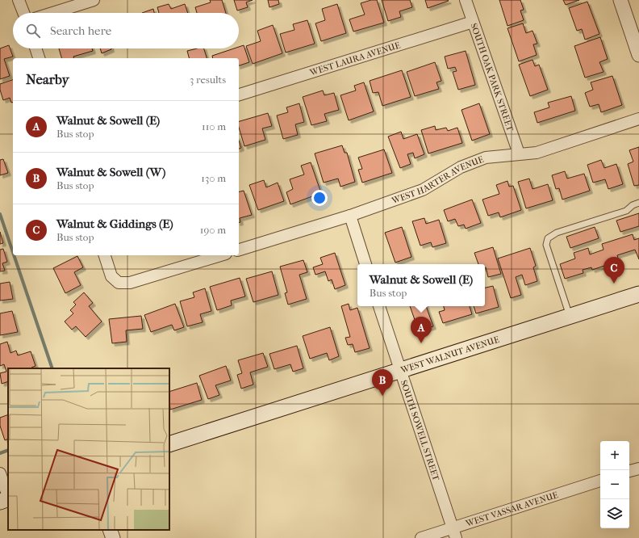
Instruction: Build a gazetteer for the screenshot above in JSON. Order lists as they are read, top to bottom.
{
  "streets": {
    "main road": ["WEST WALNUT AVENUE"],
    "street": [
      "WEST LAURA AVENUE",
      "SOUTH OAK PARK STREET",
      "WEST HARTER AVENUE",
      "SOUTH SOWELL STREET",
      "WEST VASSAR AVENUE"
    ]
  },
  "crossings": [
    ["WEST LAURA AVENUE", "SOUTH OAK PARK STREET"],
    ["SOUTH OAK PARK STREET", "WEST HARTER AVENUE"],
    ["WEST WALNUT AVENUE", "SOUTH SOWELL STREET"],
    ["SOUTH SOWELL STREET", "WEST VASSAR AVENUE"]
  ],
  "page": {
    "search": "Search here",
    "heading": ["Nearby", "3 results"],
    "list": [
      {
        "mark": "A",
        "name": "Walnut & Sowell (E)",
        "note": "Bus stop",
        "value": "110 m"
      },
      {
        "mark": "B",
        "name": "Walnut & Sowell (W)",
        "note": "Bus stop",
        "value": "130 m"
      },
      {
        "mark": "C",
        "name": "Walnut & Giddings (E)",
        "note": "Bus stop",
        "value": "190 m"
      }
    ],
    "pins": ["C", "A", "B"],
    "popup": ["Walnut & Sowell (E)", "Bus stop"],
    "map_buttons": ["+", "−"]
  }
}
